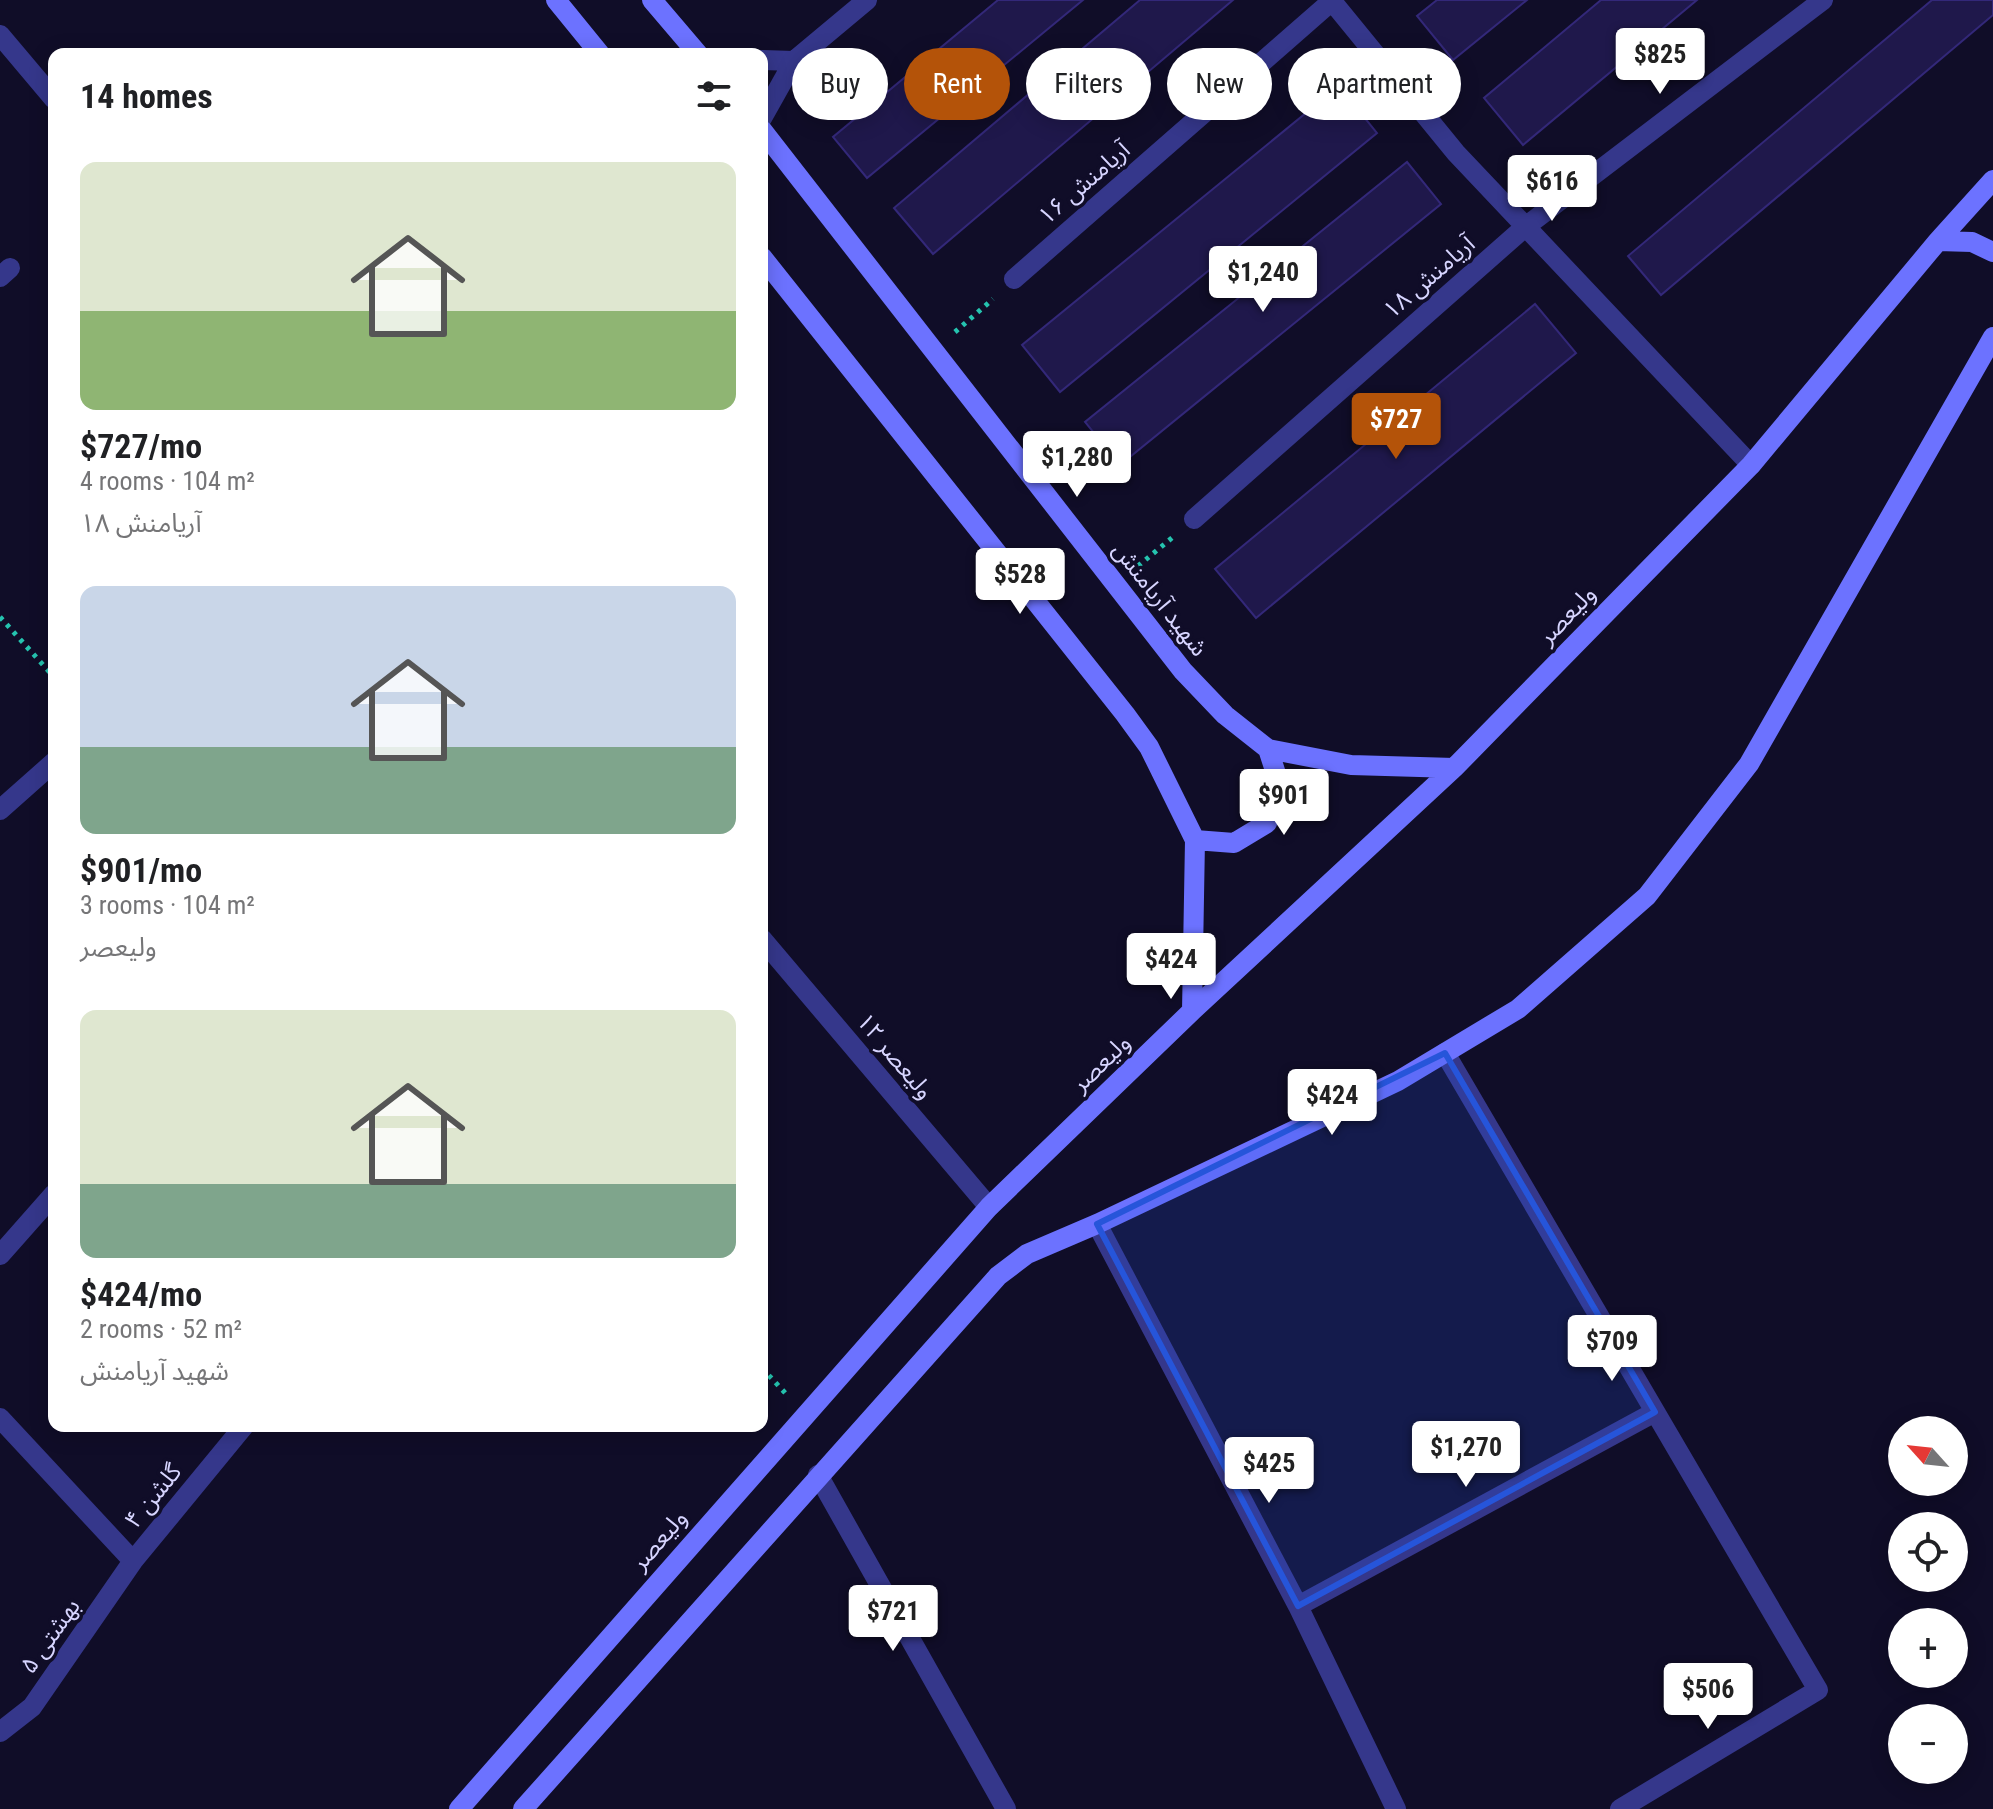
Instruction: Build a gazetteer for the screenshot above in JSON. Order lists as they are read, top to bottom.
{
  "streets": {
    "main road": ["شهید آریامنش", "ولیعصر"],
    "street": [
      "آریامنش ۱۶",
      "آریامنش ۱۸",
      "ولیعصر ۱۲",
      "گلشن ۴",
      "بهشتی ۵"
    ]
  },
  "crossings": [
    ["شهید آریامنش", "ولیعصر"],
    ["ولیعصر", "ولیعصر ۱۲"],
    ["گلشن ۴", "بهشتی ۵"]
  ],
  "north": "top left",
  "page": {
    "price": [
      "$825",
      "$616",
      "$1,240",
      "$727",
      "$1,280",
      "$528",
      "$901",
      "$424",
      "$424",
      "$709",
      "$1,270",
      "$425",
      "$721",
      "$506"
    ],
    "chip": [
      "Buy",
      "Rent",
      "Filters",
      "New",
      "Apartment"
    ],
    "heading": "14 homes",
    "list": [
      {
        "name": "$727/mo",
        "note": "4 rooms · 104 m² · آریامنش ۱۸"
      },
      {
        "name": "$901/mo",
        "note": "3 rooms · 104 m² · ولیعصر"
      },
      {
        "name": "$424/mo",
        "note": "2 rooms · 52 m² · شهید آریامنش"
      }
    ],
    "map_buttons": ["+", "−"]
  }
}
